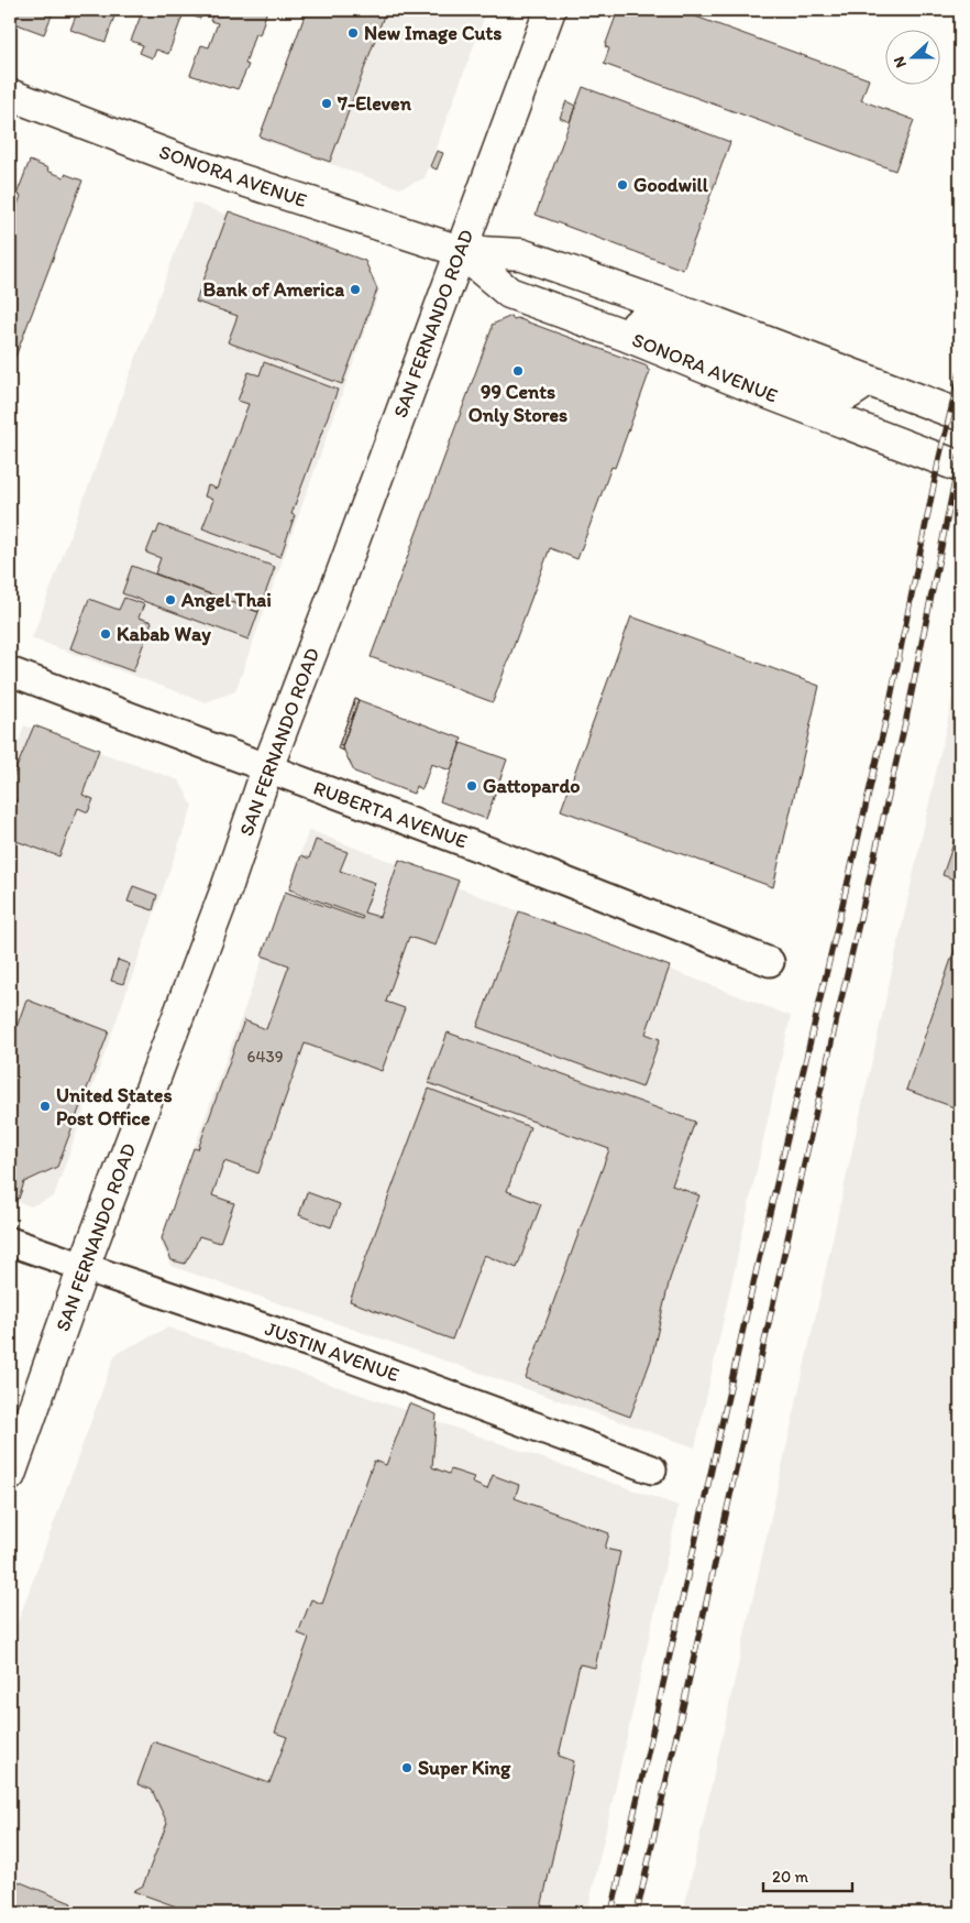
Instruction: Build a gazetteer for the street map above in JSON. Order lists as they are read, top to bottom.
{
  "streets": {
    "main road": ["SONORA AVENUE", "SAN FERNANDO ROAD"],
    "street": ["RUBERTA AVENUE", "JUSTIN AVENUE"]
  },
  "crossings": [
    ["SONORA AVENUE", "SAN FERNANDO ROAD"],
    ["SAN FERNANDO ROAD", "RUBERTA AVENUE"],
    ["SAN FERNANDO ROAD", "JUSTIN AVENUE"]
  ],
  "places": [
    "New Image Cuts",
    "7-Eleven",
    "Goodwill",
    "Bank of America",
    "99 Cents Only Stores",
    "Angel Thai",
    "Kabab Way",
    "Gattopardo",
    "United States Post Office",
    "Super King"
  ],
  "house_numbers": ["6439"],
  "scale_bar": "20 m",
  "north": "left"
}
